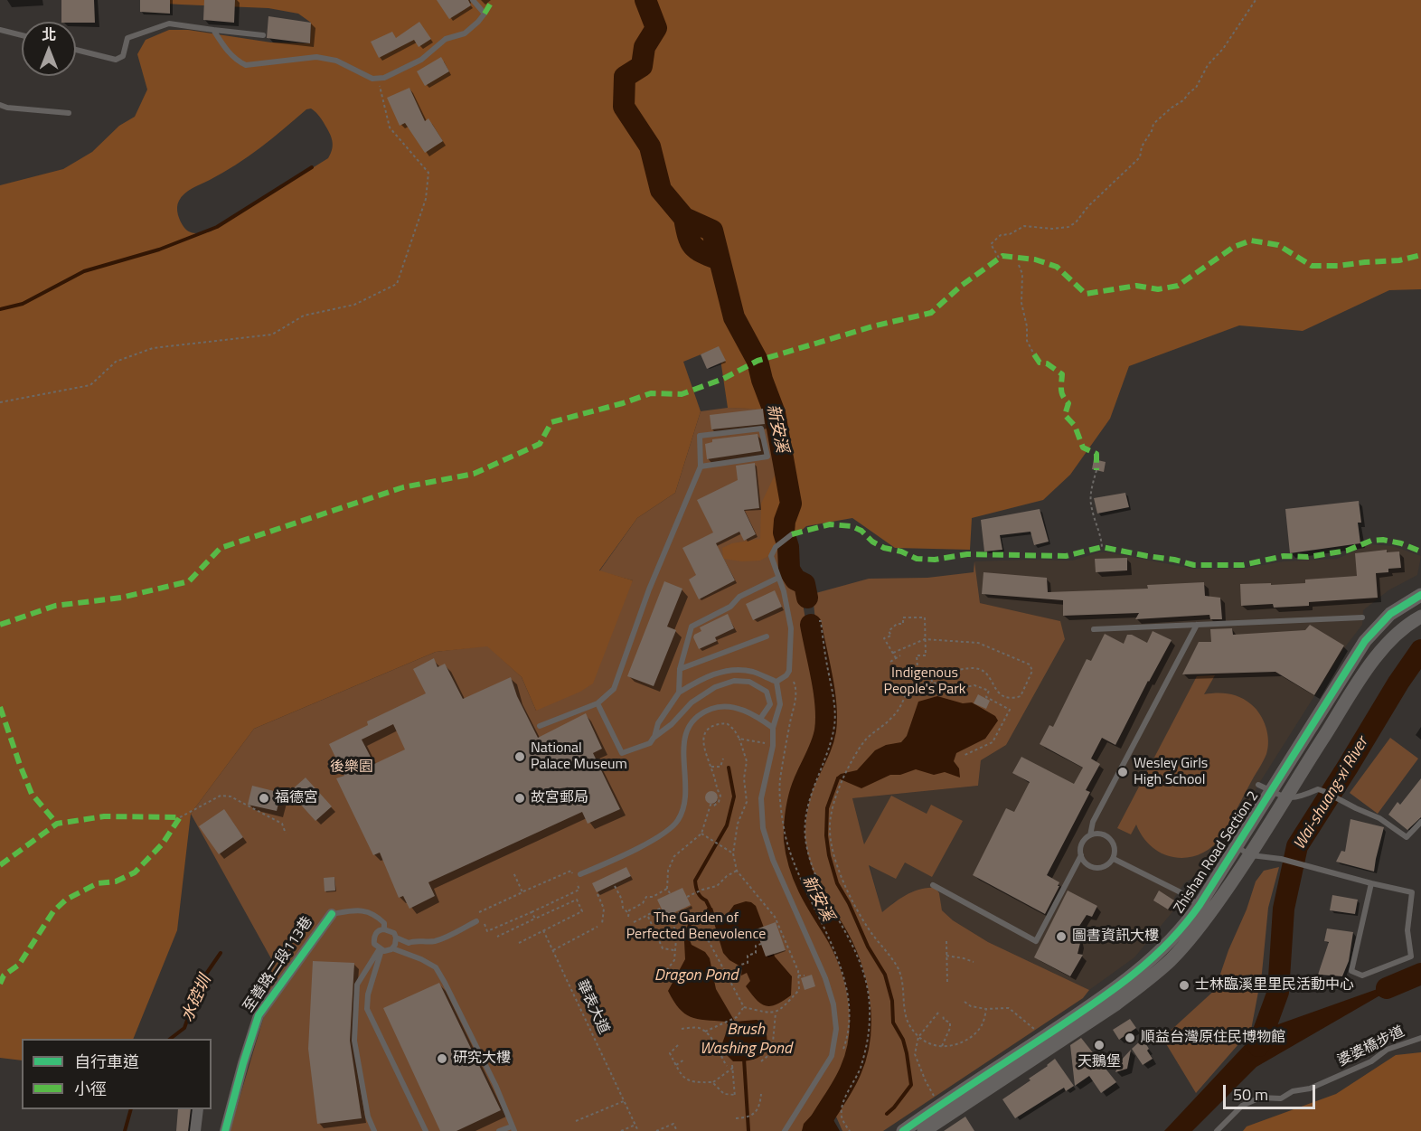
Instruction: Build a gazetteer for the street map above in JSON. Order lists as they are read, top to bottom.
{
  "streets": {
    "street": ["Zhishan Road Section 2", "至善路二段113巷"],
    "lane": ["婆婆橋步道"],
    "path": ["華表大道"]
  },
  "water": [
    "新安溪",
    "Wai-shuang-xi River",
    "Dragon Pond",
    "水硿圳",
    "Brush Washing Pond"
  ],
  "parks": ["Indigenous People's Park", "後樂園", "The Garden of Perfected Benevolence"],
  "places": [
    "National Palace Museum",
    "Wesley Girls High School",
    "福德宮",
    "故宮郵局",
    "圖書資訊大樓",
    "士林臨溪里里民活動中心",
    "順益台灣原住民博物館",
    "天鵝堡",
    "研究大樓"
  ],
  "legend": ["自行車道", "小徑"],
  "scale_bar": "50 m",
  "north": "top"
}
